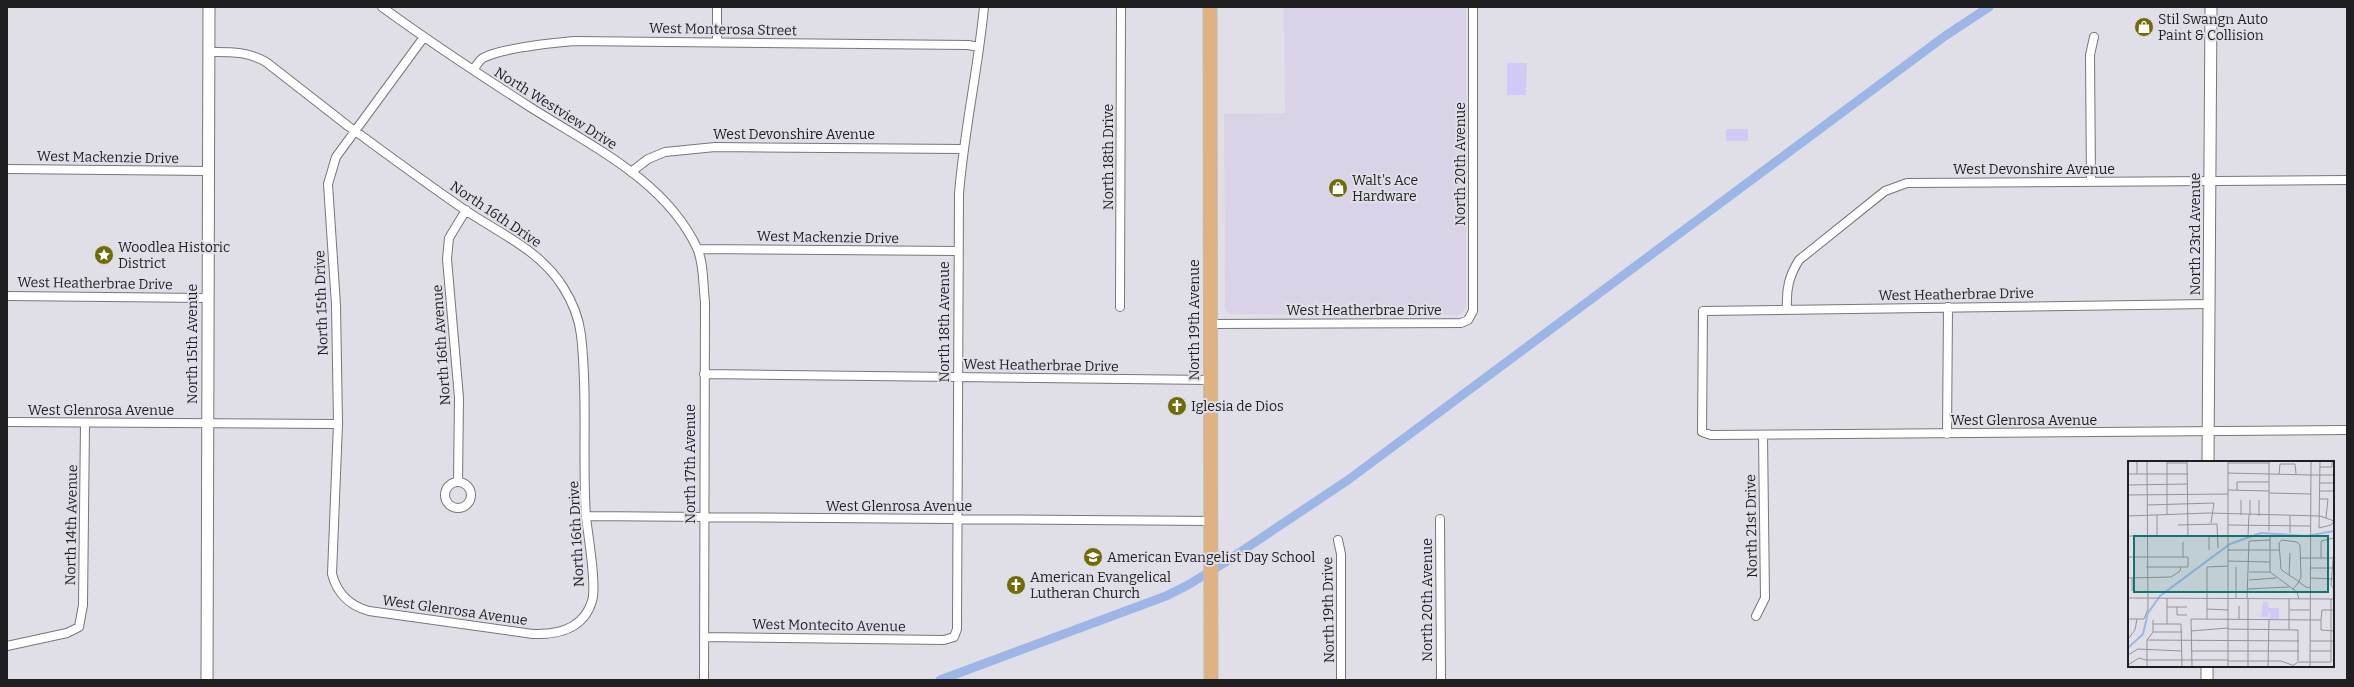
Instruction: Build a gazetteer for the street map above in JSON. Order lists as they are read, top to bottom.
{
  "streets": {
    "main road": ["North 19th Avenue"],
    "street": [
      "West Monterosa Street",
      "North Westview Drive",
      "West Devonshire Avenue",
      "West Mackenzie Drive",
      "North 18th Drive",
      "North 20th Avenue",
      "North 16th Drive",
      "North 23rd Avenue",
      "West Heatherbrae Drive",
      "North 15th Drive",
      "North 18th Avenue",
      "North 15th Avenue",
      "North 16th Avenue",
      "West Glenrosa Avenue",
      "North 17th Avenue",
      "North 14th Avenue",
      "North 21st Drive",
      "North 19th Drive",
      "West Montecito Avenue"
    ]
  },
  "crossings": [
    ["West Monterosa Street", "North Westview Drive"],
    ["West Monterosa Street", "North 18th Avenue"],
    ["North Westview Drive", "West Devonshire Avenue"],
    ["North Westview Drive", "West Mackenzie Drive"],
    ["North Westview Drive", "North 15th Drive"],
    ["North Westview Drive", "North 17th Avenue"],
    ["West Devonshire Avenue", "North 23rd Avenue"],
    ["West Devonshire Avenue", "West Heatherbrae Drive"],
    ["West Devonshire Avenue", "North 18th Avenue"],
    ["West Mackenzie Drive", "North 18th Avenue"],
    ["West Mackenzie Drive", "North 15th Avenue"],
    ["West Mackenzie Drive", "North 17th Avenue"],
    ["North 20th Avenue", "West Heatherbrae Drive"],
    ["North 16th Drive", "North 15th Drive"],
    ["North 16th Drive", "North 15th Avenue"],
    ["North 16th Drive", "North 16th Avenue"],
    ["North 16th Drive", "West Glenrosa Avenue"],
    ["North 23rd Avenue", "West Heatherbrae Drive"],
    ["North 23rd Avenue", "West Glenrosa Avenue"],
    ["West Heatherbrae Drive", "North 19th Avenue"],
    ["West Heatherbrae Drive", "North 18th Avenue"],
    ["West Heatherbrae Drive", "North 15th Avenue"],
    ["West Heatherbrae Drive", "West Glenrosa Avenue"],
    ["West Heatherbrae Drive", "North 17th Avenue"],
    ["North 15th Drive", "West Glenrosa Avenue"],
    ["North 19th Avenue", "West Glenrosa Avenue"],
    ["North 18th Avenue", "West Glenrosa Avenue"],
    ["North 18th Avenue", "West Montecito Avenue"],
    ["North 15th Avenue", "West Glenrosa Avenue"],
    ["West Glenrosa Avenue", "North 17th Avenue"],
    ["West Glenrosa Avenue", "North 14th Avenue"],
    ["West Glenrosa Avenue", "North 21st Drive"],
    ["North 17th Avenue", "West Montecito Avenue"]
  ],
  "places": {
    "shop": ["Stil Swangn Auto Paint & Collision", "Walt's Ace Hardware"],
    "place": ["Woodlea Historic District"],
    "church": ["Iglesia de Dios", "American Evangelical Lutheran Church"],
    "school or university": ["American Evangelist Day School"]
  }
}
